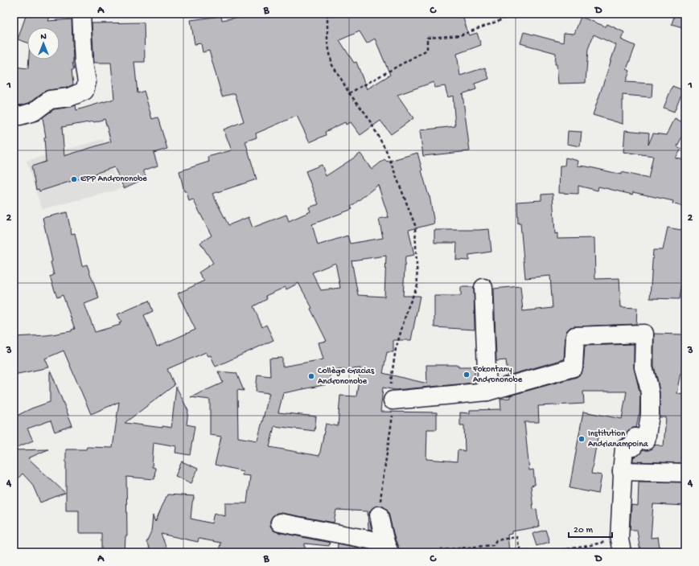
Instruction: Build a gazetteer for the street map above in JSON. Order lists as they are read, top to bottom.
{
  "places": [
    "EPP Andrononobe",
    "Fokontany Andrononobe",
    "Collège Gracias Andrononobe",
    "Institution Andrianampoina"
  ],
  "scale_bar": "20 m",
  "north": "top",
  "grid": {
    "columns": [
      "A",
      "B",
      "C",
      "D"
    ],
    "rows": [
      "1",
      "2",
      "3",
      "4"
    ]
  }
}
